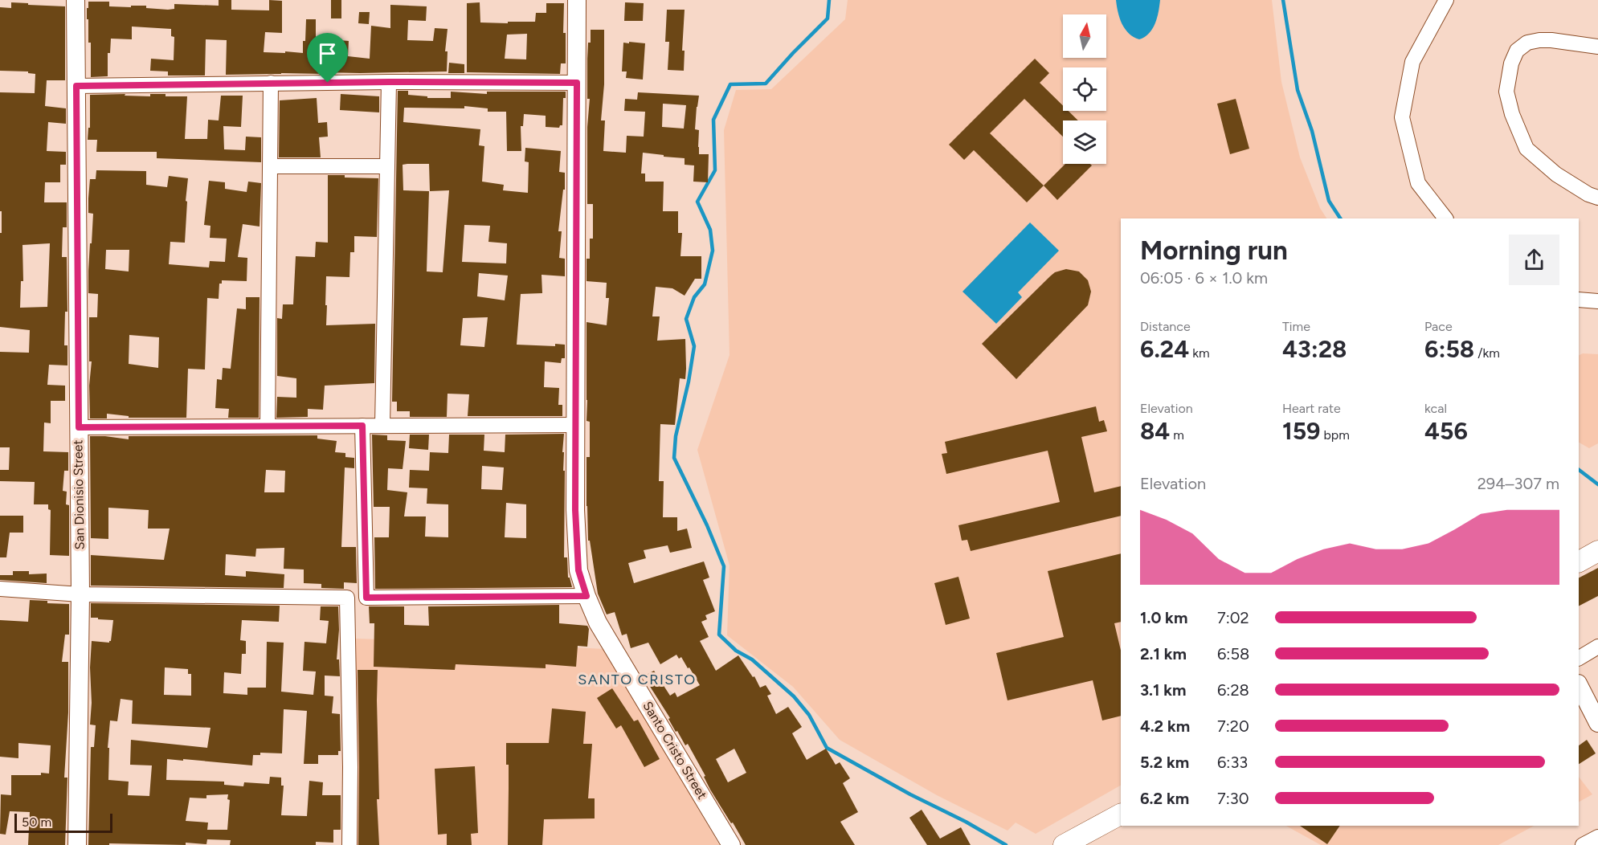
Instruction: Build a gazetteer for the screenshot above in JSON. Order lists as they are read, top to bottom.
{
  "streets": {
    "street": ["San Dionisio Street", "Santo Cristo Street"]
  },
  "districts": ["SANTO CRISTO"],
  "scale_bar": "50 m",
  "north": "top",
  "page": {
    "heading": ["Morning run", "06:05 · 6 × 1.0 km"],
    "stats": [
      ["Distance", "6.24 km"],
      ["Time", "43:28"],
      ["Pace", "6:58 /km"],
      ["Elevation", "84 m"],
      ["Heart rate", "159 bpm"],
      ["kcal", "456"]
    ],
    "chart": ["Elevation", "294–307 m"],
    "list": [
      {
        "name": "1.0 km",
        "note": "7:02"
      },
      {
        "name": "2.1 km",
        "note": "6:58"
      },
      {
        "name": "3.1 km",
        "note": "6:28"
      },
      {
        "name": "4.2 km",
        "note": "7:20"
      },
      {
        "name": "5.2 km",
        "note": "6:33"
      },
      {
        "name": "6.2 km",
        "note": "7:30"
      }
    ],
    "scale": "50 m"
  }
}
